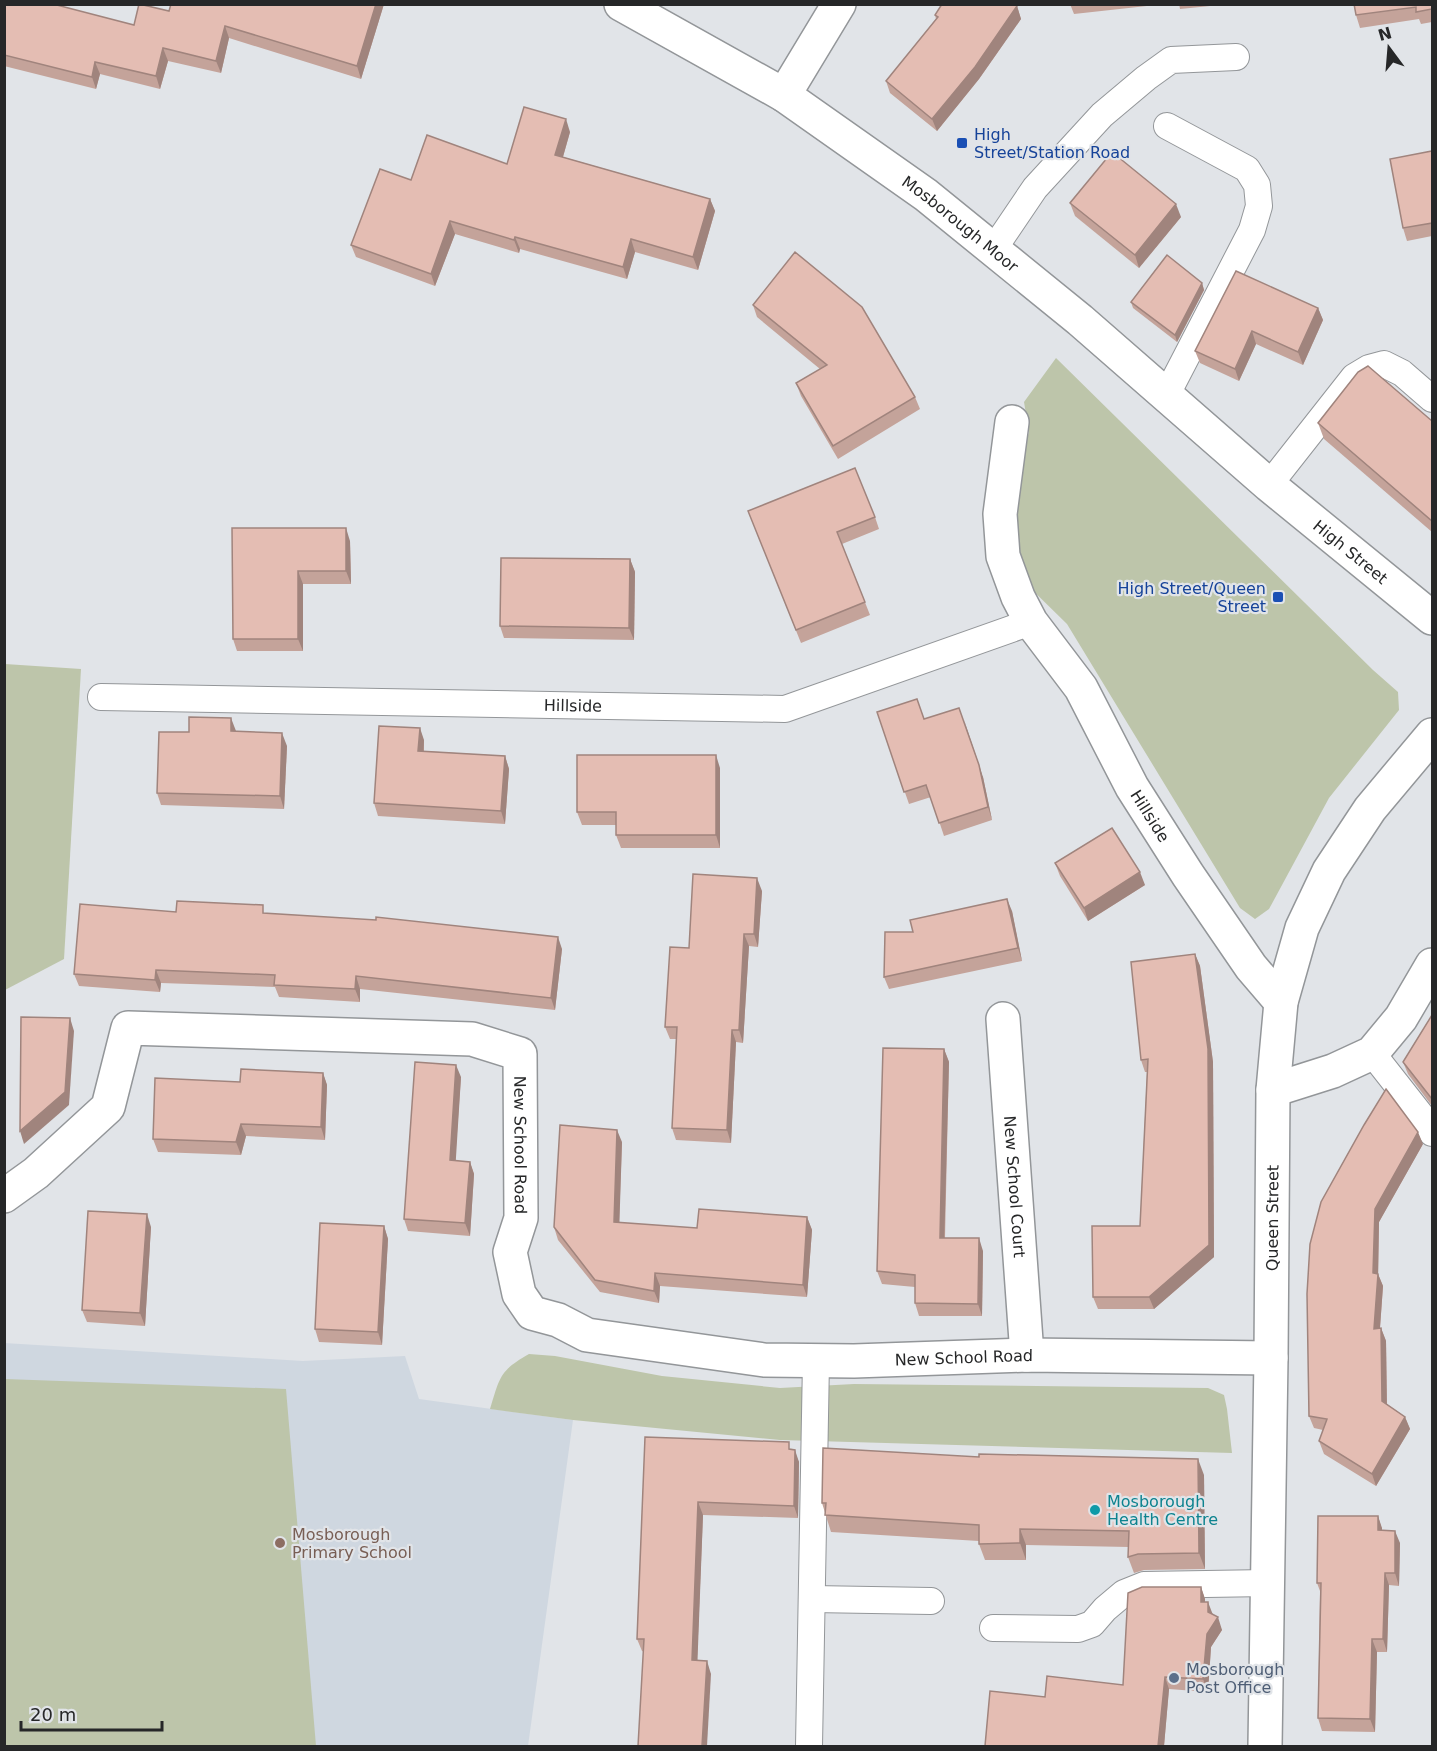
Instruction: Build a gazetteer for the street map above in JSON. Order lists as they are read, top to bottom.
{
  "streets": {
    "street": [
      "Mosborough Moor",
      "High Street",
      "Hillside",
      "New School Road",
      "New School Court",
      "Queen Street"
    ]
  },
  "crossings": [
    ["Mosborough Moor", "High Street"],
    ["Hillside", "Queen Street"],
    ["New School Road", "New School Court"],
    ["New School Road", "Queen Street"]
  ],
  "places": {
    "transit": ["High Street/Station Road", "High Street/Queen Street"],
    "other": ["Mosborough Health Centre", "Mosborough Primary School", "Mosborough Post Office"]
  },
  "scale_bar": "20 m",
  "north": "top"
}
